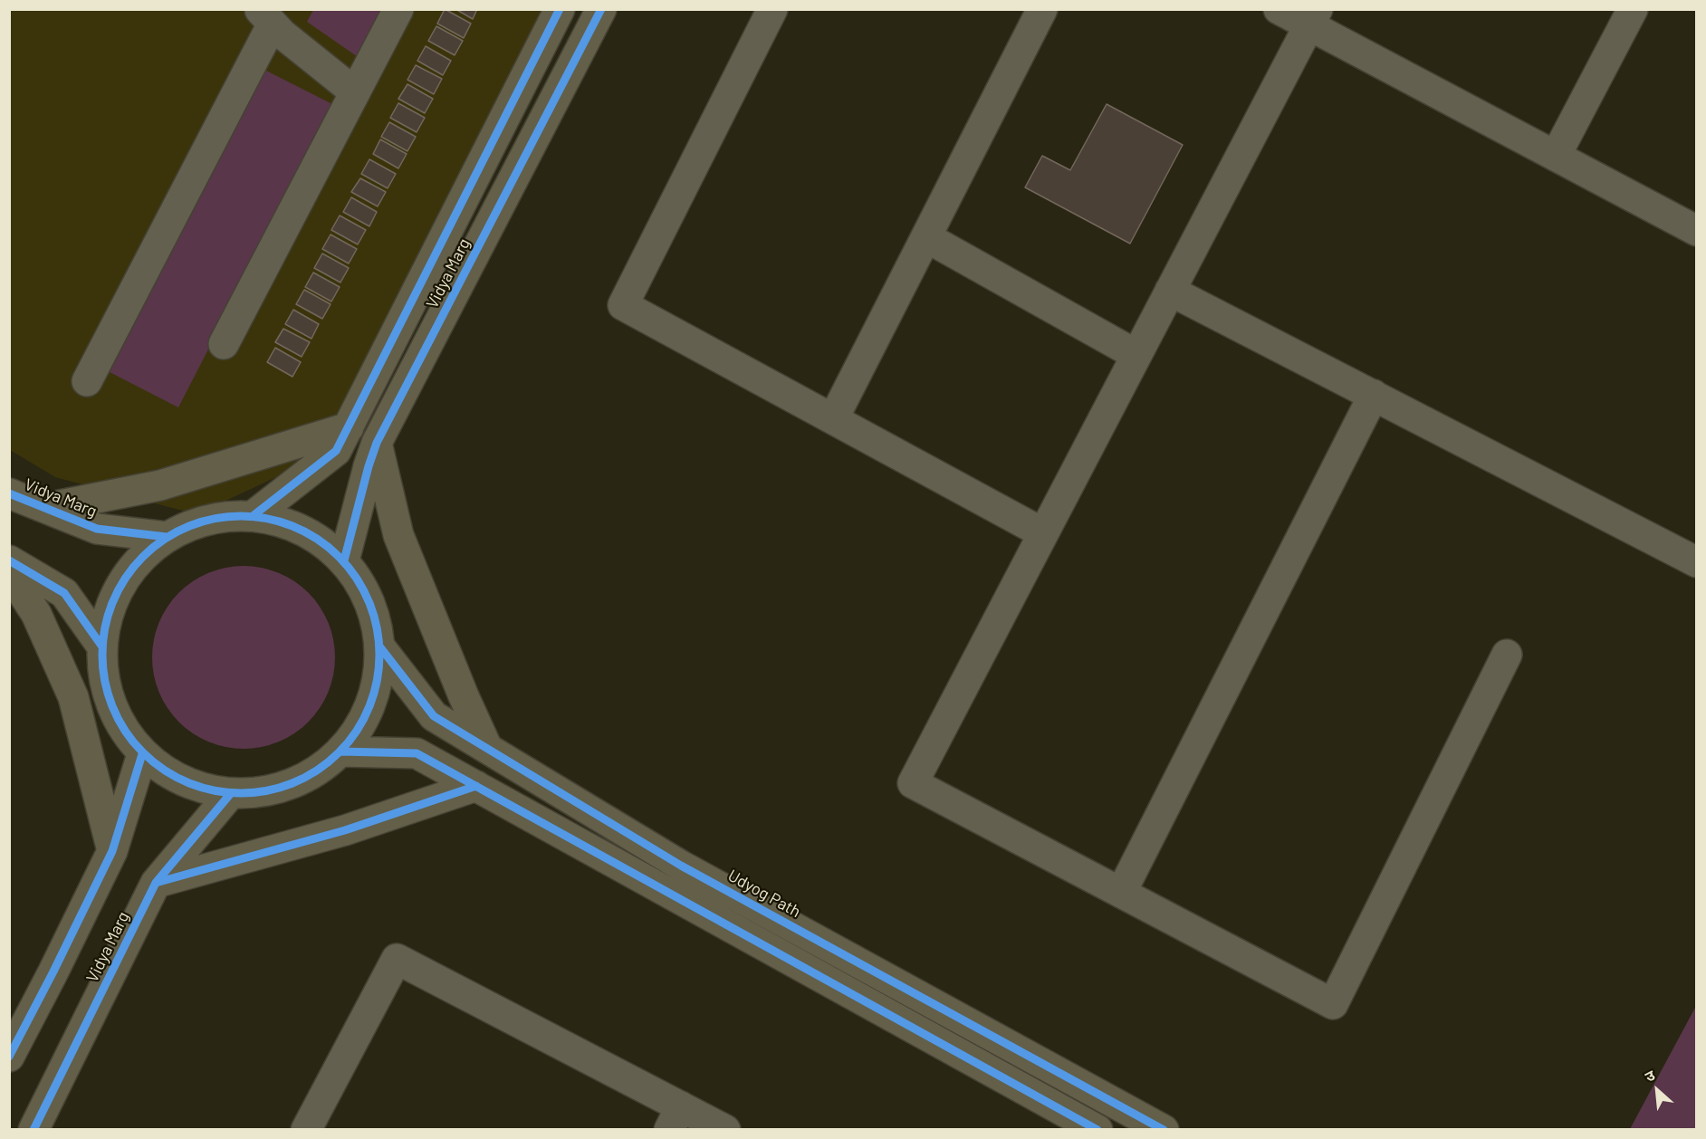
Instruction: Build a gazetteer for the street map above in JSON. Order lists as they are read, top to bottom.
{
  "streets": {
    "main road": ["Vidya Marg", "Udyog Path"]
  },
  "north": "top left"
}
